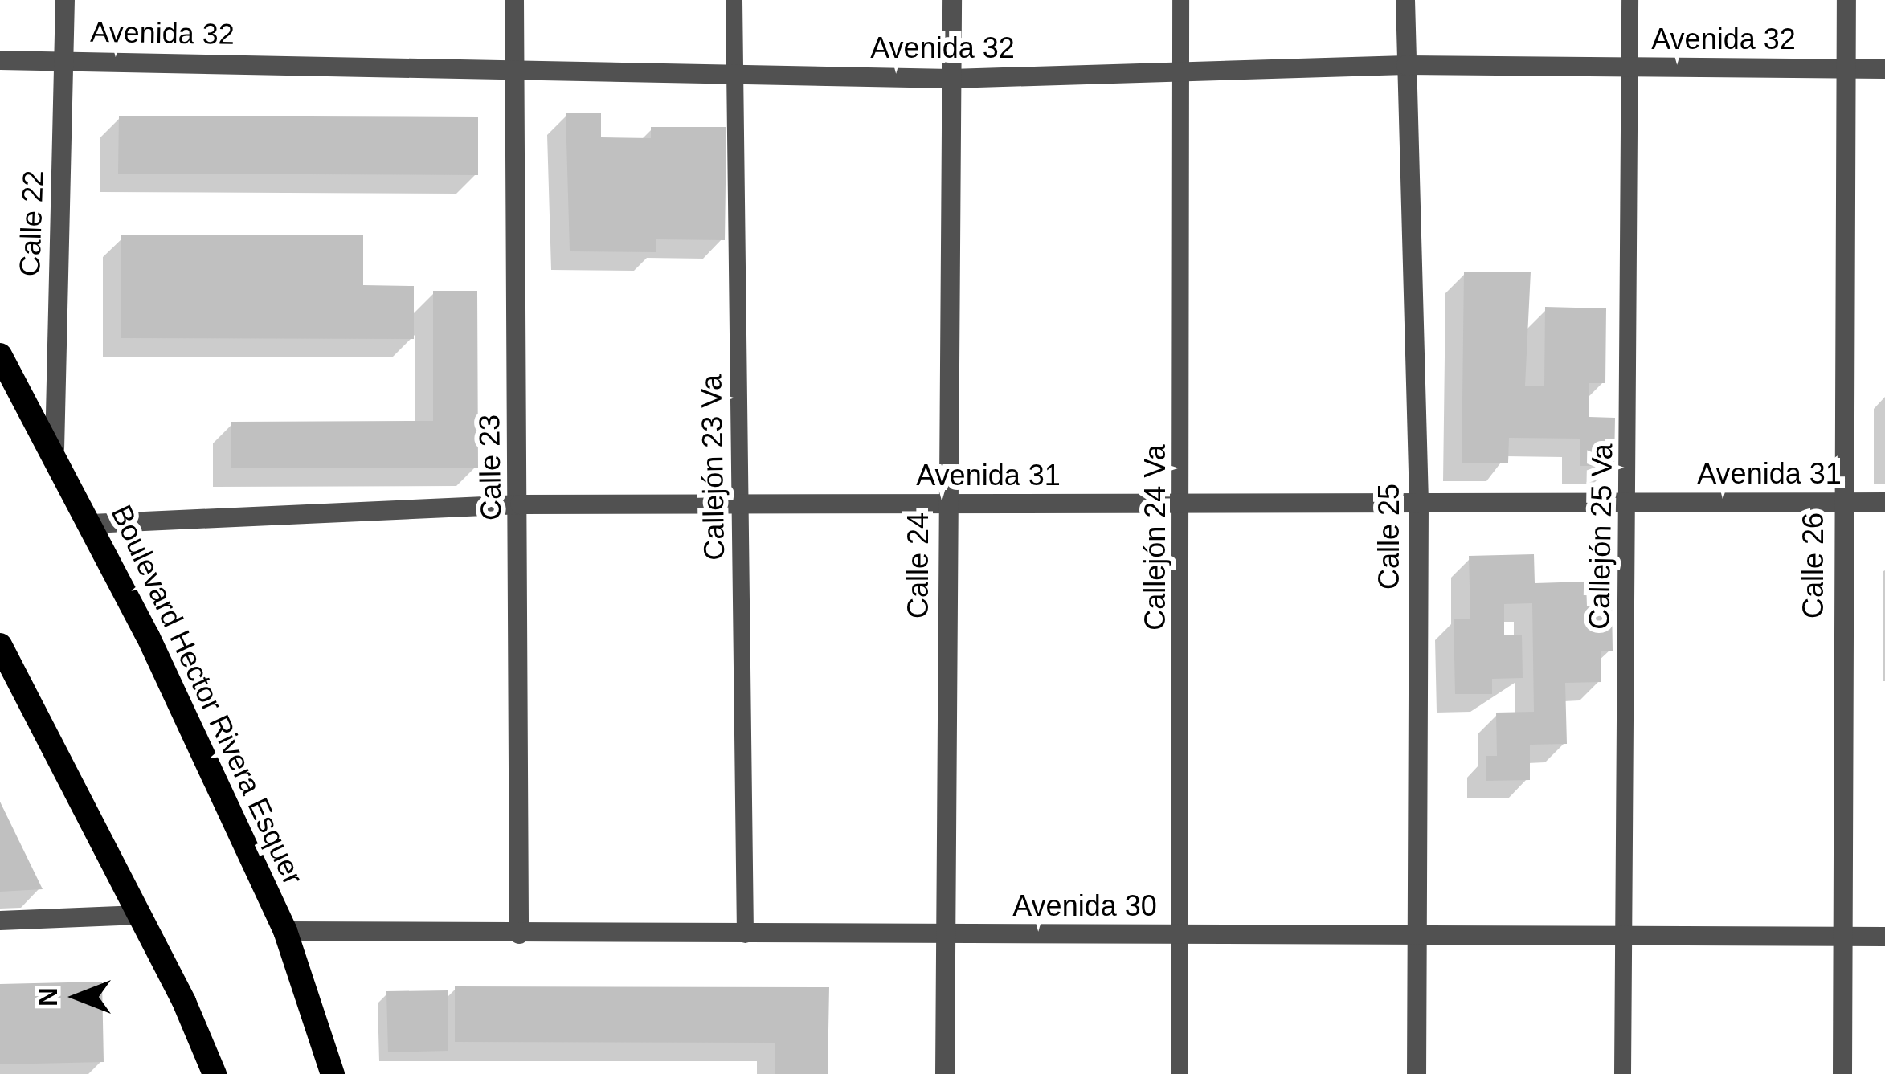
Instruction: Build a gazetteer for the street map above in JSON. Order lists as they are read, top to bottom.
{
  "streets": {
    "main road": ["Boulevard Hector Rivera Esquer"],
    "street": [
      "Avenida 32",
      "Calle 22",
      "Calle 23",
      "Avenida 31",
      "Calle 25",
      "Calle 24",
      "Calle 26",
      "Avenida 30"
    ],
    "lane": ["Callejón 23 Va", "Callejón 25 Va", "Callejón 24 Va"]
  },
  "crossings": [
    ["Avenida 32", "Calle 22"],
    ["Avenida 32", "Calle 23"],
    ["Avenida 32", "Callejón 23 Va"],
    ["Avenida 32", "Calle 25"],
    ["Avenida 32", "Callejón 25 Va"],
    ["Avenida 32", "Callejón 24 Va"],
    ["Avenida 32", "Calle 24"],
    ["Avenida 32", "Calle 26"],
    ["Calle 22", "Boulevard Hector Rivera Esquer"],
    ["Calle 23", "Avenida 31"],
    ["Calle 23", "Avenida 30"],
    ["Callejón 23 Va", "Avenida 31"],
    ["Callejón 23 Va", "Avenida 30"],
    ["Avenida 31", "Calle 25"],
    ["Avenida 31", "Callejón 25 Va"],
    ["Avenida 31", "Callejón 24 Va"],
    ["Avenida 31", "Calle 24"],
    ["Avenida 31", "Calle 26"],
    ["Avenida 31", "Boulevard Hector Rivera Esquer"],
    ["Calle 25", "Avenida 30"],
    ["Callejón 25 Va", "Avenida 30"],
    ["Callejón 24 Va", "Avenida 30"],
    ["Calle 24", "Avenida 30"],
    ["Calle 26", "Avenida 30"],
    ["Boulevard Hector Rivera Esquer", "Avenida 30"]
  ],
  "north": "left"
}
